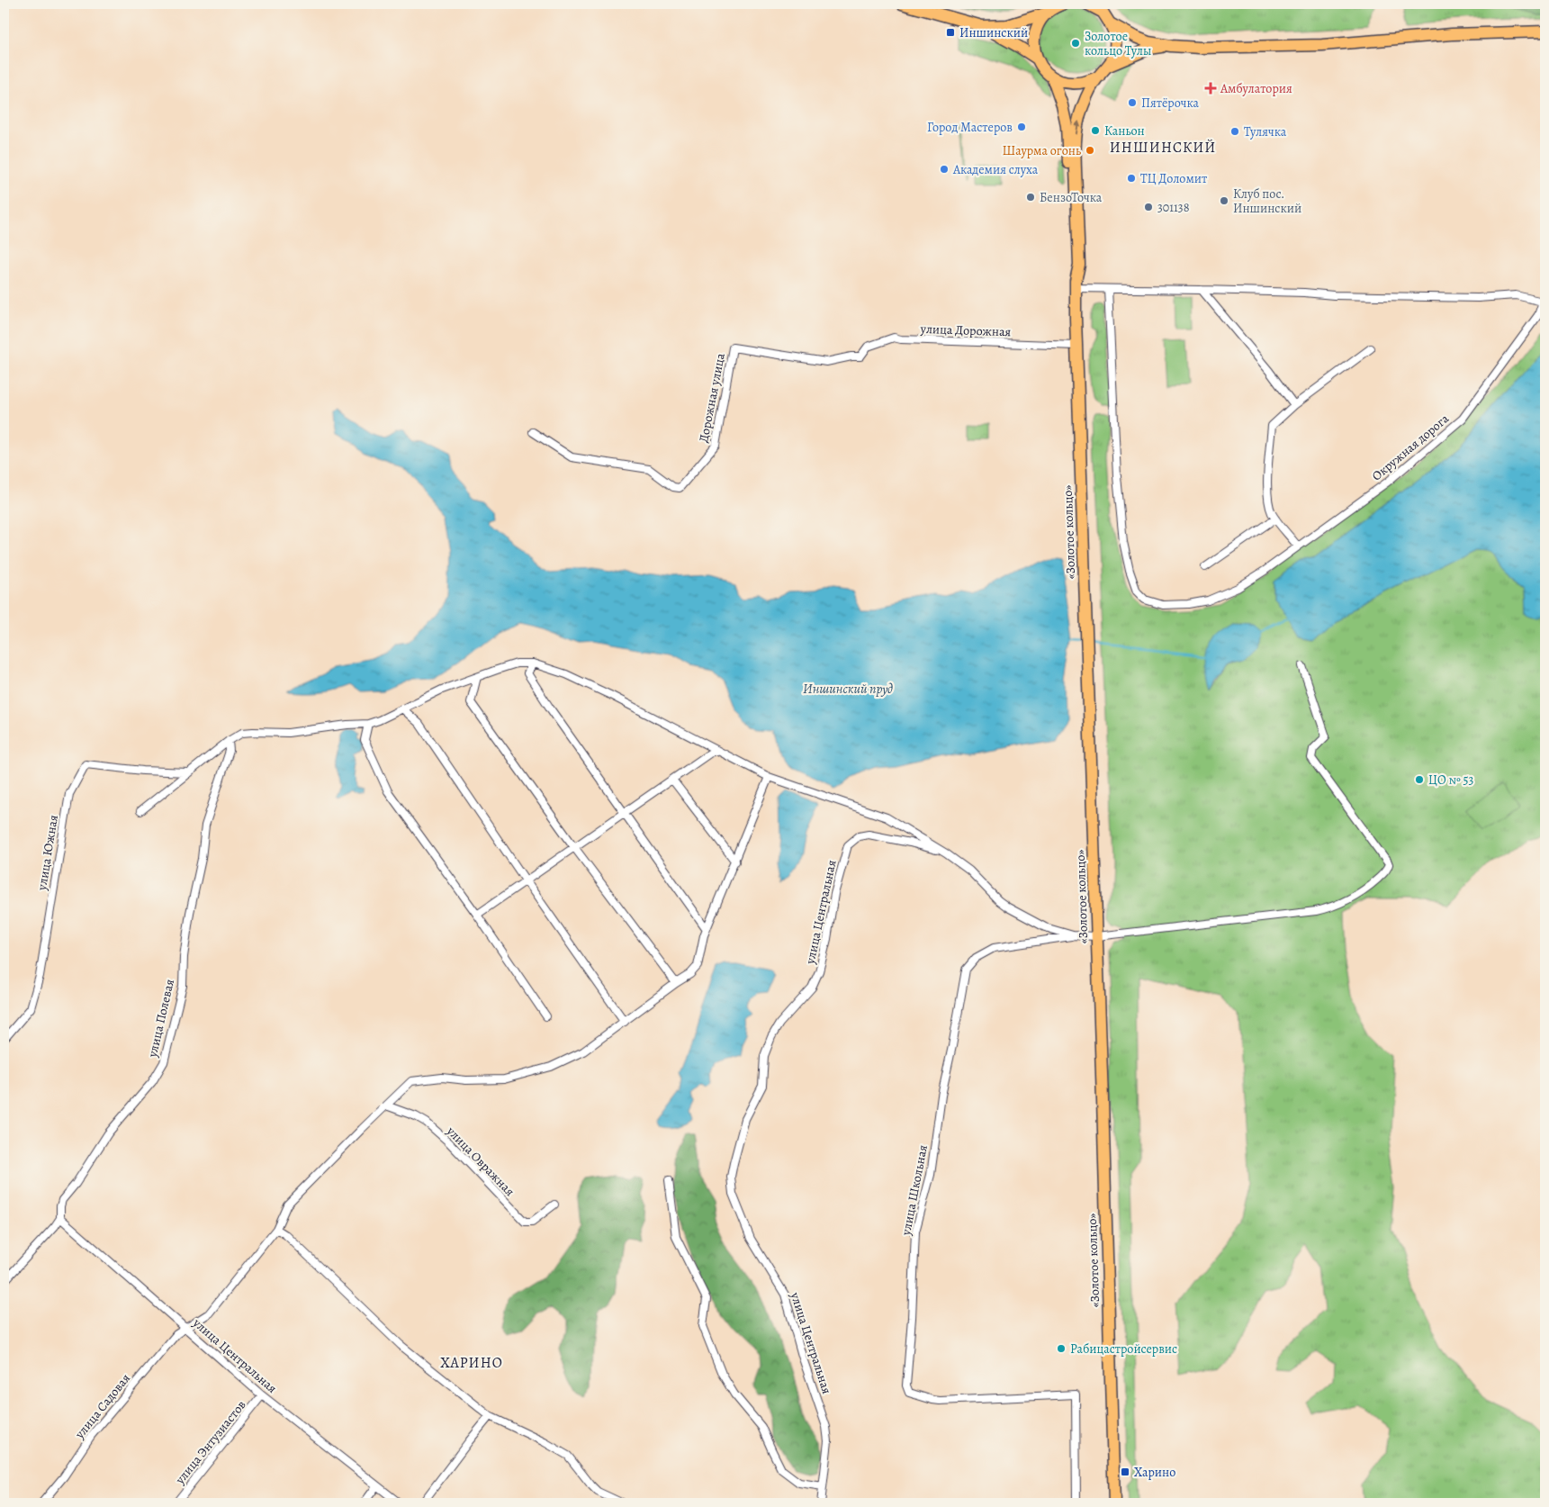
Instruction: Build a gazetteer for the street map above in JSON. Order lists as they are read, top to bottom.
{
  "streets": {
    "main road": ["«Золотое кольцо»"],
    "street": [
      "улица Дорожная",
      "Дорожная улица",
      "Окружная дорога",
      "улица Южная",
      "улица Центральная",
      "улица Полевая",
      "улица Овражная",
      "улица Школьная",
      "улица Садовая",
      "улица Энтузиастов"
    ]
  },
  "crossings": [
    ["улица Дорожная", "Дорожная улица"],
    ["улица Дорожная", "«Золотое кольцо»"],
    ["Окружная дорога", "«Золотое кольцо»"],
    ["улица Центральная", "улица Полевая"],
    ["улица Центральная", "улица Садовая"],
    ["улица Центральная", "улица Энтузиастов"],
    ["улица Овражная", "улица Садовая"]
  ],
  "districts": ["ИНШИНСКИЙ", "ХАРИНО"],
  "water": ["Иншинский пруд"],
  "places": {
    "transit": ["Иншинский", "Харино"],
    "other": [
      "Золотое кольцо Тулы",
      "Пятёрочка",
      "Город Мастеров",
      "Каньон",
      "Тулячка",
      "Шаурма огонь",
      "Академия слуха",
      "ТЦ Доломит",
      "БензоТочка",
      "Клуб пос. Иншинский",
      "301138",
      "ЦО № 53",
      "Рабицастройсервис"
    ],
    "health": ["Амбулатория"]
  }
}
